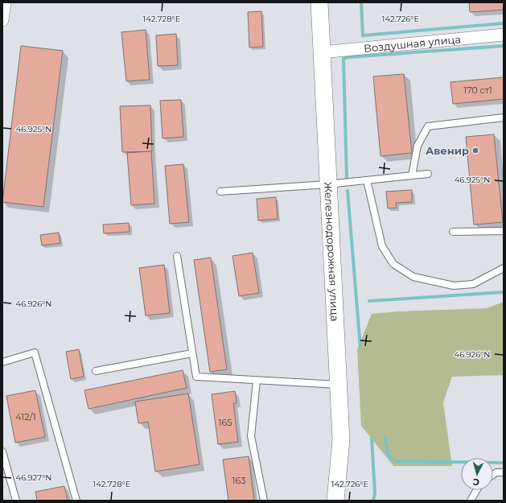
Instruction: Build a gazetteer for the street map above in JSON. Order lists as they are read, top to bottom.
{
  "streets": {
    "main road": ["Железнодорожная улица"],
    "street": ["Воздушная улица"]
  },
  "crossings": [
    ["Воздушная улица", "Железнодорожная улица"]
  ],
  "places": ["Авенир"],
  "house_numbers": [
    "170 ст1",
    "412/1",
    "165",
    "163"
  ],
  "north": "bottom",
  "coordinates": [
    "142.728°E",
    "142.726°E",
    "46.925°N",
    "46.926°N",
    "46.927°N"
  ]
}
